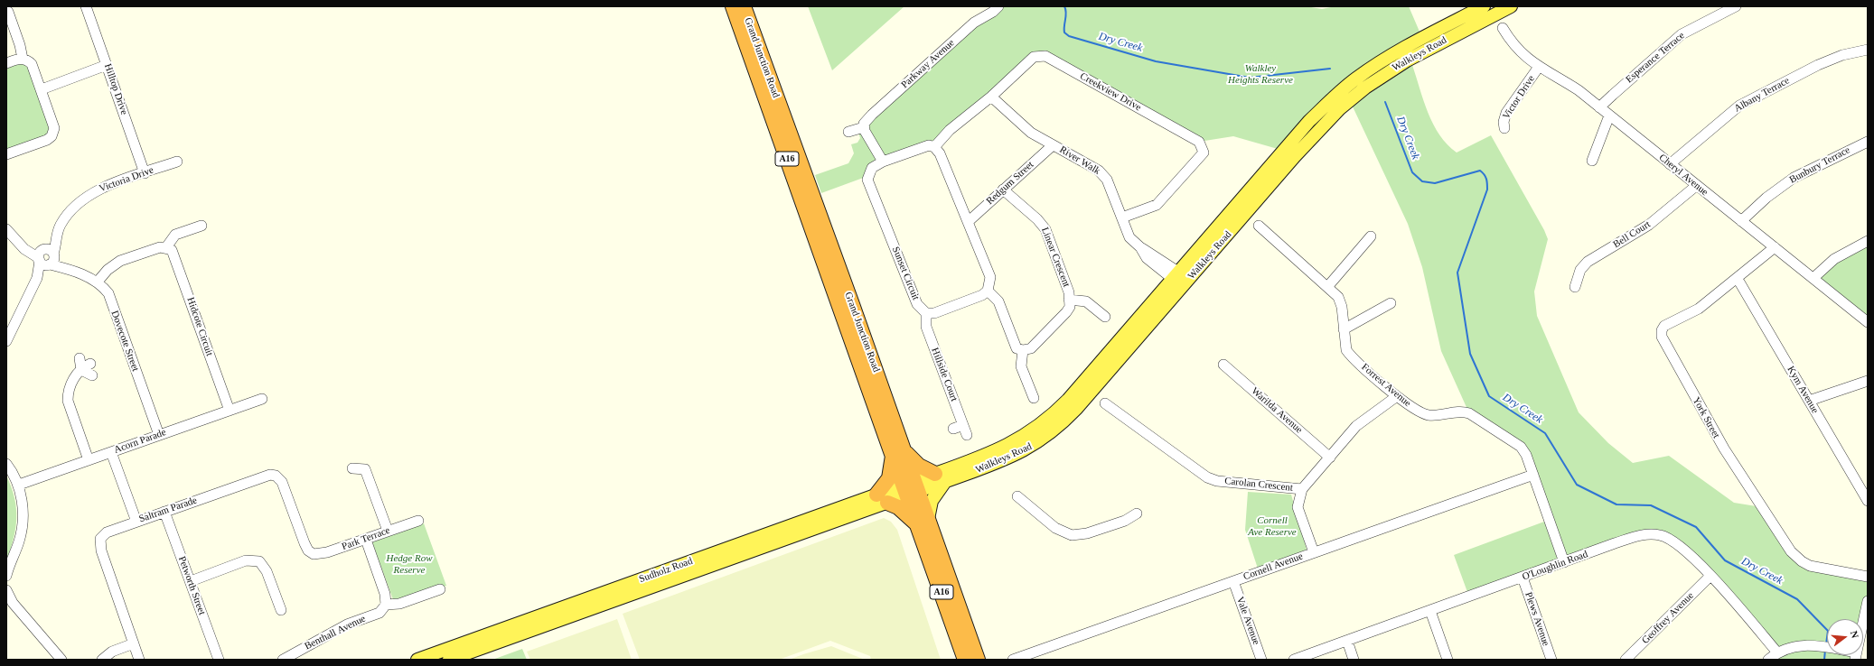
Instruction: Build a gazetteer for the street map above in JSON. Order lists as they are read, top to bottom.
{
  "streets": {
    "highway": ["Grand Junction Road", "A16"],
    "main road": ["Walkleys Road", "Sudholz Road"],
    "street": [
      "Esperance Terrace",
      "Parkway Avenue",
      "Hilltop Drive",
      "Creekview Drive",
      "Albany Terrace",
      "Victor Drive",
      "River Walk",
      "Bunbury Terrace",
      "Cheryl Avenue",
      "Victoria Drive",
      "Redgum Street",
      "Bell Court",
      "Linear Crescent",
      "Sunset Circuit",
      "Hidcote Circuit",
      "Dovecote Street",
      "Hillside Court",
      "Forrest Avenue",
      "Kym Avenue",
      "Warilda Avenue",
      "York Street",
      "Acorn Parade",
      "Carolan Crescent",
      "Saltram Parade",
      "Park Terrace",
      "O'Loughlin Road",
      "Cornell Avenue",
      "Petworth Street",
      "Geoffrey Avenue",
      "Plews Avenue",
      "Vale Avenue",
      "Benthall Avenue"
    ]
  },
  "crossings": [
    ["Walkleys Road", "Grand Junction Road"],
    ["Walkleys Road", "River Walk"],
    ["Walkleys Road", "Sudholz Road"],
    ["Grand Junction Road", "Sudholz Road"],
    ["Esperance Terrace", "Cheryl Avenue"],
    ["Hilltop Drive", "Victoria Drive"],
    ["Creekview Drive", "River Walk"],
    ["Creekview Drive", "Sunset Circuit"],
    ["Albany Terrace", "Cheryl Avenue"],
    ["Victor Drive", "Cheryl Avenue"],
    ["River Walk", "Redgum Street"],
    ["Bunbury Terrace", "Cheryl Avenue"],
    ["Cheryl Avenue", "Bell Court"],
    ["Cheryl Avenue", "York Street"],
    ["Victoria Drive", "Dovecote Street"],
    ["Redgum Street", "Linear Crescent"],
    ["Sunset Circuit", "Hillside Court"],
    ["Hidcote Circuit", "Acorn Parade"],
    ["Dovecote Street", "Acorn Parade"],
    ["Forrest Avenue", "Carolan Crescent"],
    ["Forrest Avenue", "O'Loughlin Road"],
    ["Forrest Avenue", "Cornell Avenue"],
    ["Kym Avenue", "York Street"],
    ["Warilda Avenue", "Carolan Crescent"],
    ["Saltram Parade", "Park Terrace"],
    ["Saltram Parade", "Petworth Street"],
    ["O'Loughlin Road", "Geoffrey Avenue"],
    ["O'Loughlin Road", "Plews Avenue"],
    ["Cornell Avenue", "Vale Avenue"]
  ],
  "water": ["Dry Creek"],
  "parks": ["Walkley Heights Reserve", "Cornell Ave Reserve", "Hedge Row Reserve"],
  "north": "right"
}
